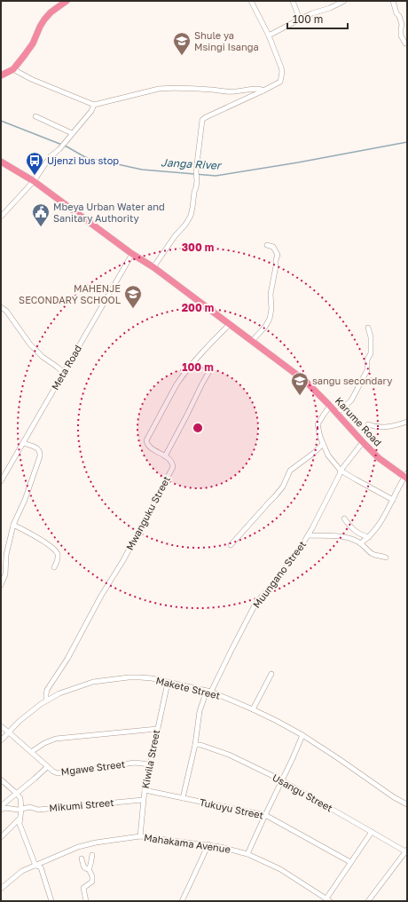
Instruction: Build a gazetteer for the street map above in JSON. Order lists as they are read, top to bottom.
{
  "streets": {
    "highway": ["Karume Road"],
    "street": [
      "Meta Road",
      "Mwanguku Street",
      "Muungano Street",
      "Makete Street",
      "Kiwila Street",
      "Mgawe Street",
      "Usangu Street",
      "Mikumi Street",
      "Tukuyu Street",
      "Mahakama Avenue"
    ]
  },
  "crossings": [
    ["Meta Road", "Karume Road"],
    ["Karume Road", "Muungano Street"],
    ["Mwanguku Street", "Makete Street"],
    ["Muungano Street", "Makete Street"],
    ["Muungano Street", "Usangu Street"],
    ["Muungano Street", "Tukuyu Street"],
    ["Makete Street", "Kiwila Street"],
    ["Makete Street", "Mgawe Street"],
    ["Kiwila Street", "Mgawe Street"],
    ["Kiwila Street", "Mikumi Street"],
    ["Kiwila Street", "Tukuyu Street"],
    ["Kiwila Street", "Mahakama Avenue"]
  ],
  "water": ["Janga River"],
  "places": {
    "school or university": ["Shule ya Msingi Isanga", "MAHENJE SECONDARY SCHOOL", "sangu secondary"],
    "bus stop": ["Ujenzi bus stop"],
    "public building": ["Mbeya Urban Water and Sanitary Authority"]
  },
  "scale_bar": "100 m",
  "rings": ["300 m", "200 m", "100 m"]
}
